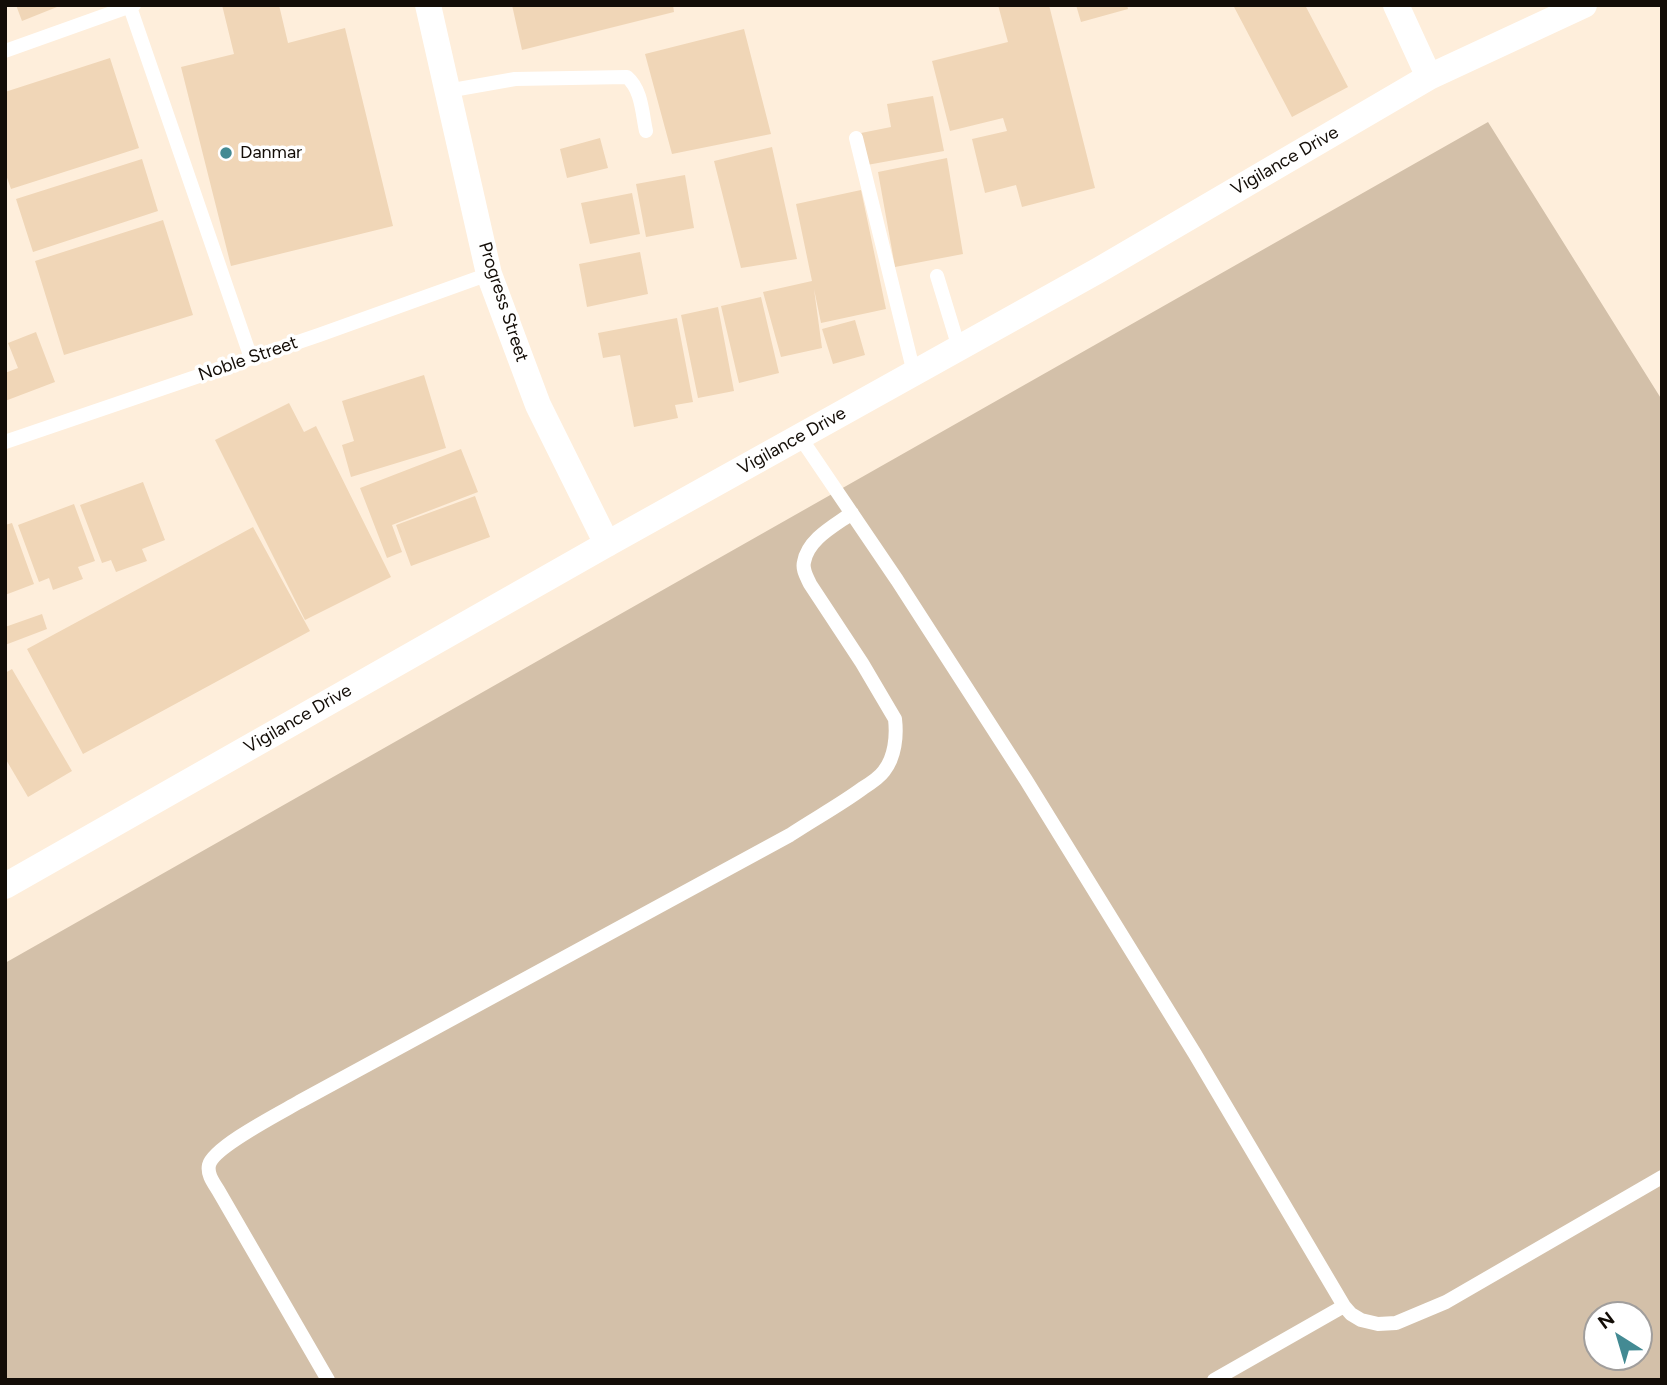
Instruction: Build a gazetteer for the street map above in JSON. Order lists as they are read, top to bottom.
{
  "streets": {
    "street": ["Vigilance Drive", "Progress Street"],
    "lane": ["Noble Street"]
  },
  "crossings": [
    ["Vigilance Drive", "Progress Street"],
    ["Progress Street", "Noble Street"]
  ],
  "places": ["Danmar"],
  "north": "top left"
}
